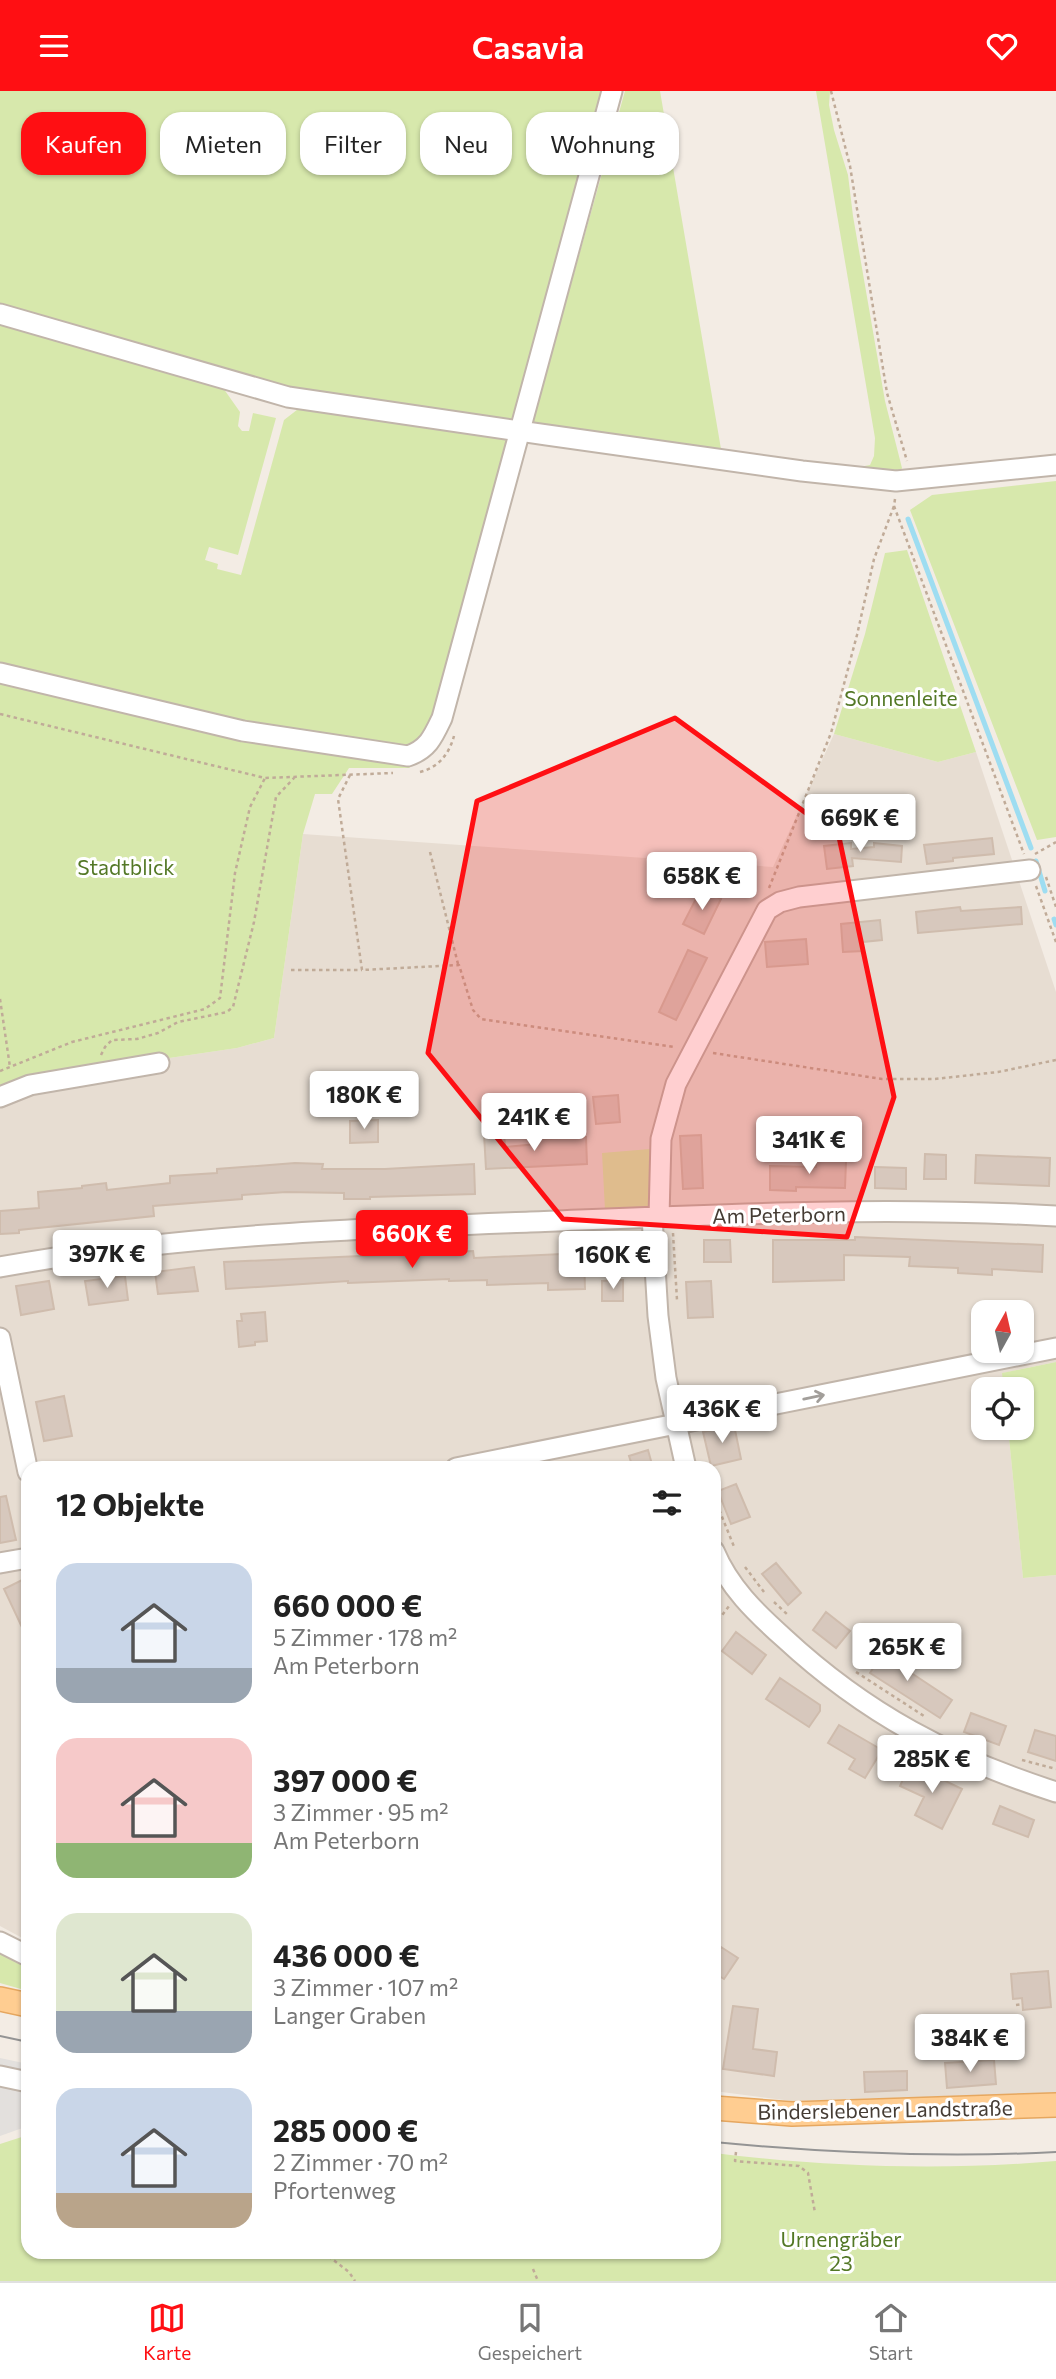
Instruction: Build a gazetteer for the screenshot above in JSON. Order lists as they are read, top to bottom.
{
  "streets": {
    "main road": ["Binderslebener Landstraße"],
    "street": ["Am Peterborn"]
  },
  "parks": ["Sonnenleite", "Stadtblick", "Urnengräber 23"],
  "north": "top",
  "page": {
    "header": "Casavia",
    "chip": [
      "Kaufen",
      "Mieten",
      "Filter",
      "Neu",
      "Wohnung"
    ],
    "price": [
      "669K €",
      "658K €",
      "180K €",
      "241K €",
      "341K €",
      "660K €",
      "397K €",
      "160K €",
      "436K €",
      "265K €",
      "285K €",
      "384K €"
    ],
    "heading": "12 Objekte",
    "list": [
      {
        "name": "660 000 €",
        "note": "5 Zimmer · 178 m² · Am Peterborn"
      },
      {
        "name": "397 000 €",
        "note": "3 Zimmer · 95 m² · Am Peterborn"
      },
      {
        "name": "436 000 €",
        "note": "3 Zimmer · 107 m² · Langer Graben"
      },
      {
        "name": "285 000 €",
        "note": "2 Zimmer · 70 m² · Pfortenweg"
      }
    ],
    "tabs": ["Karte", "Gespeichert", "Start"]
  }
}
